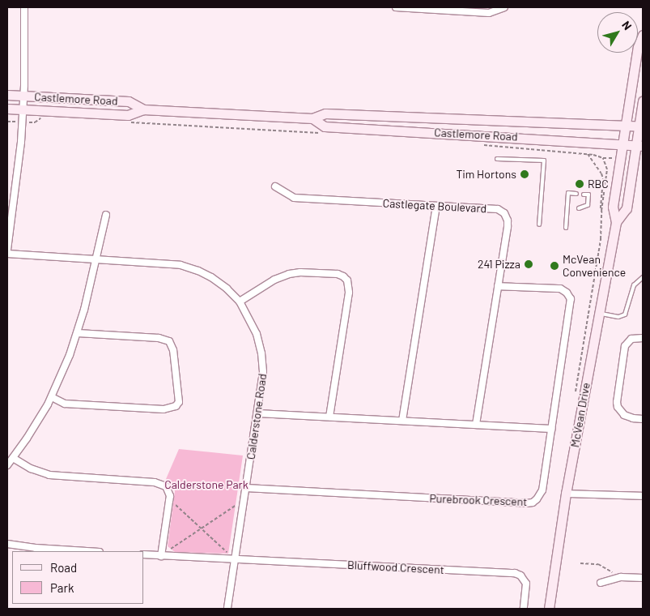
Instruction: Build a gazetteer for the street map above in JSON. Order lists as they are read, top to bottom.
{
  "streets": {
    "main road": ["Castlemore Road", "McVean Drive"],
    "street": [
      "Castlegate Boulevard",
      "Calderstone Road",
      "Purebrook Crescent",
      "Bluffwood Crescent"
    ]
  },
  "crossings": [
    ["Castlemore Road", "McVean Drive"],
    ["Calderstone Road", "Purebrook Crescent"],
    ["Calderstone Road", "Bluffwood Crescent"]
  ],
  "parks": ["Calderstone Park"],
  "places": [
    "Tim Hortons",
    "RBC",
    "241 Pizza",
    "McVean Convenience"
  ],
  "legend": ["Road", "Park"],
  "north": "top right"
}
